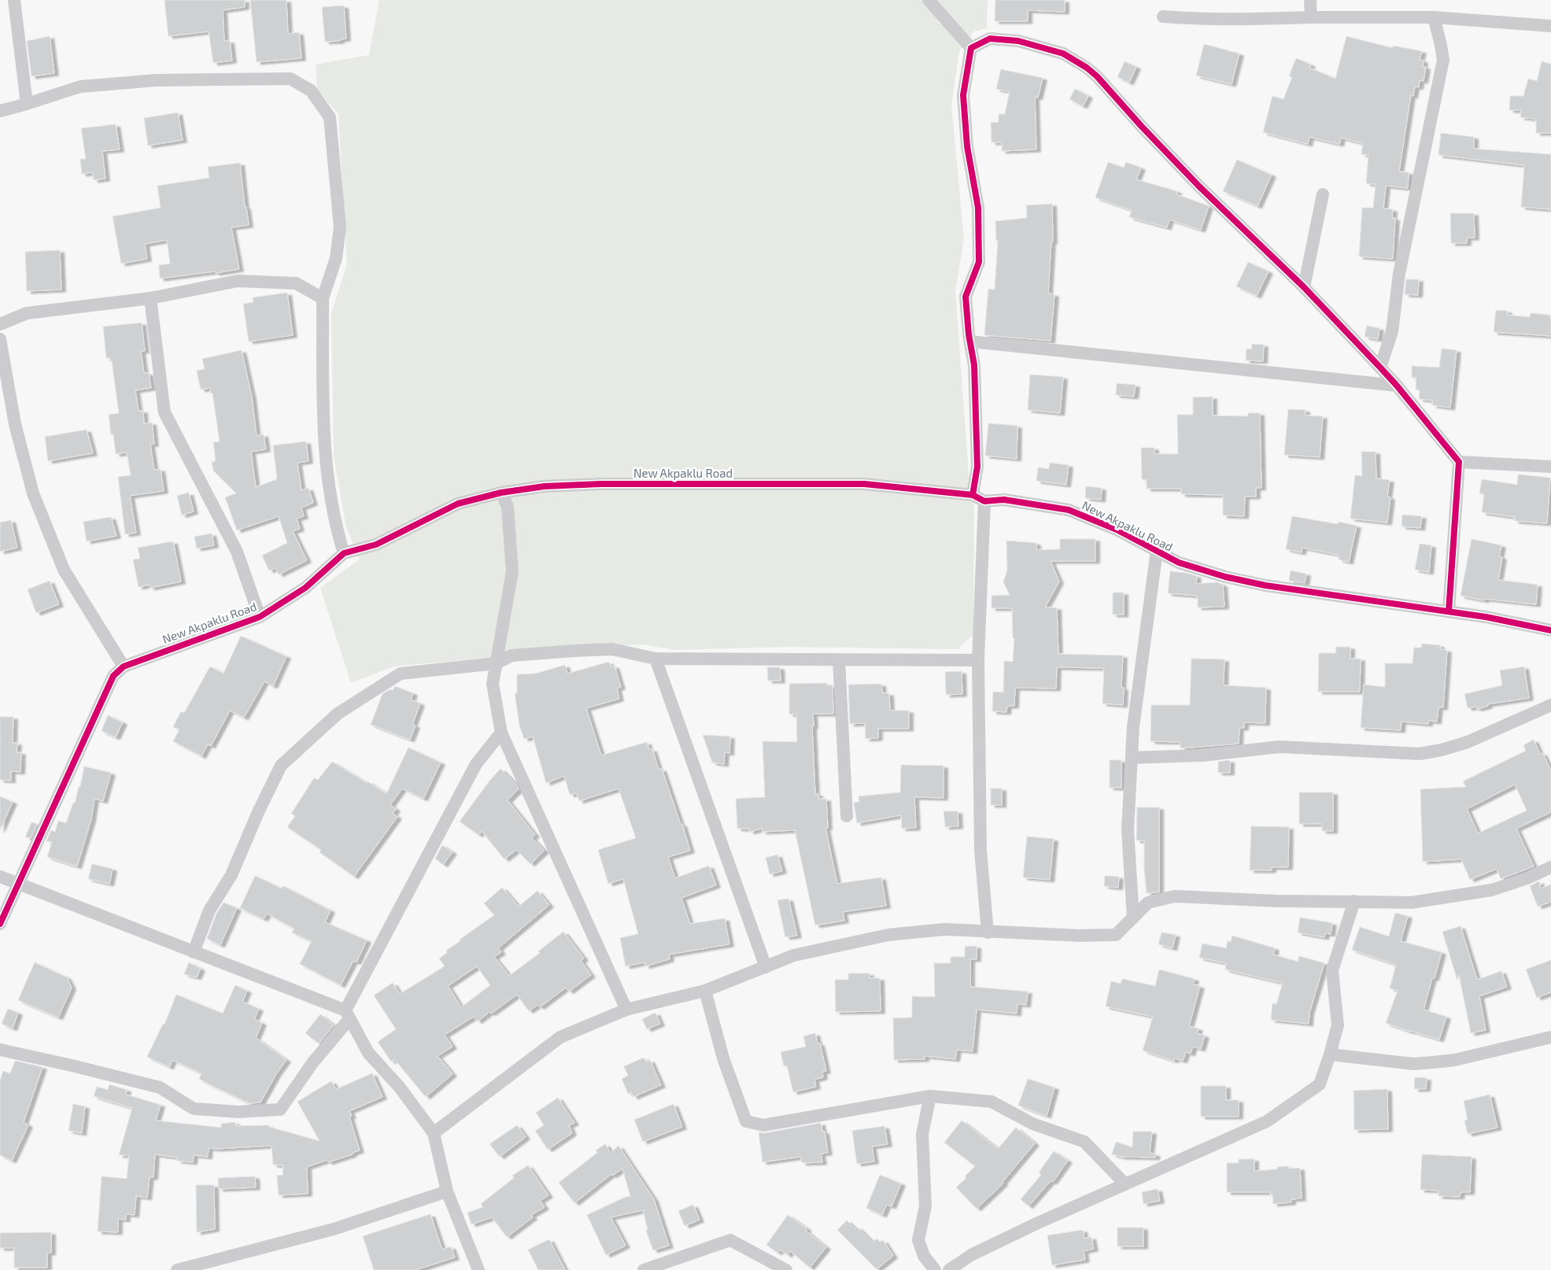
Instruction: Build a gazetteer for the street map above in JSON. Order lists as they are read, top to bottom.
{
  "streets": {
    "street": ["New Akpaklu Road"]
  }
}
